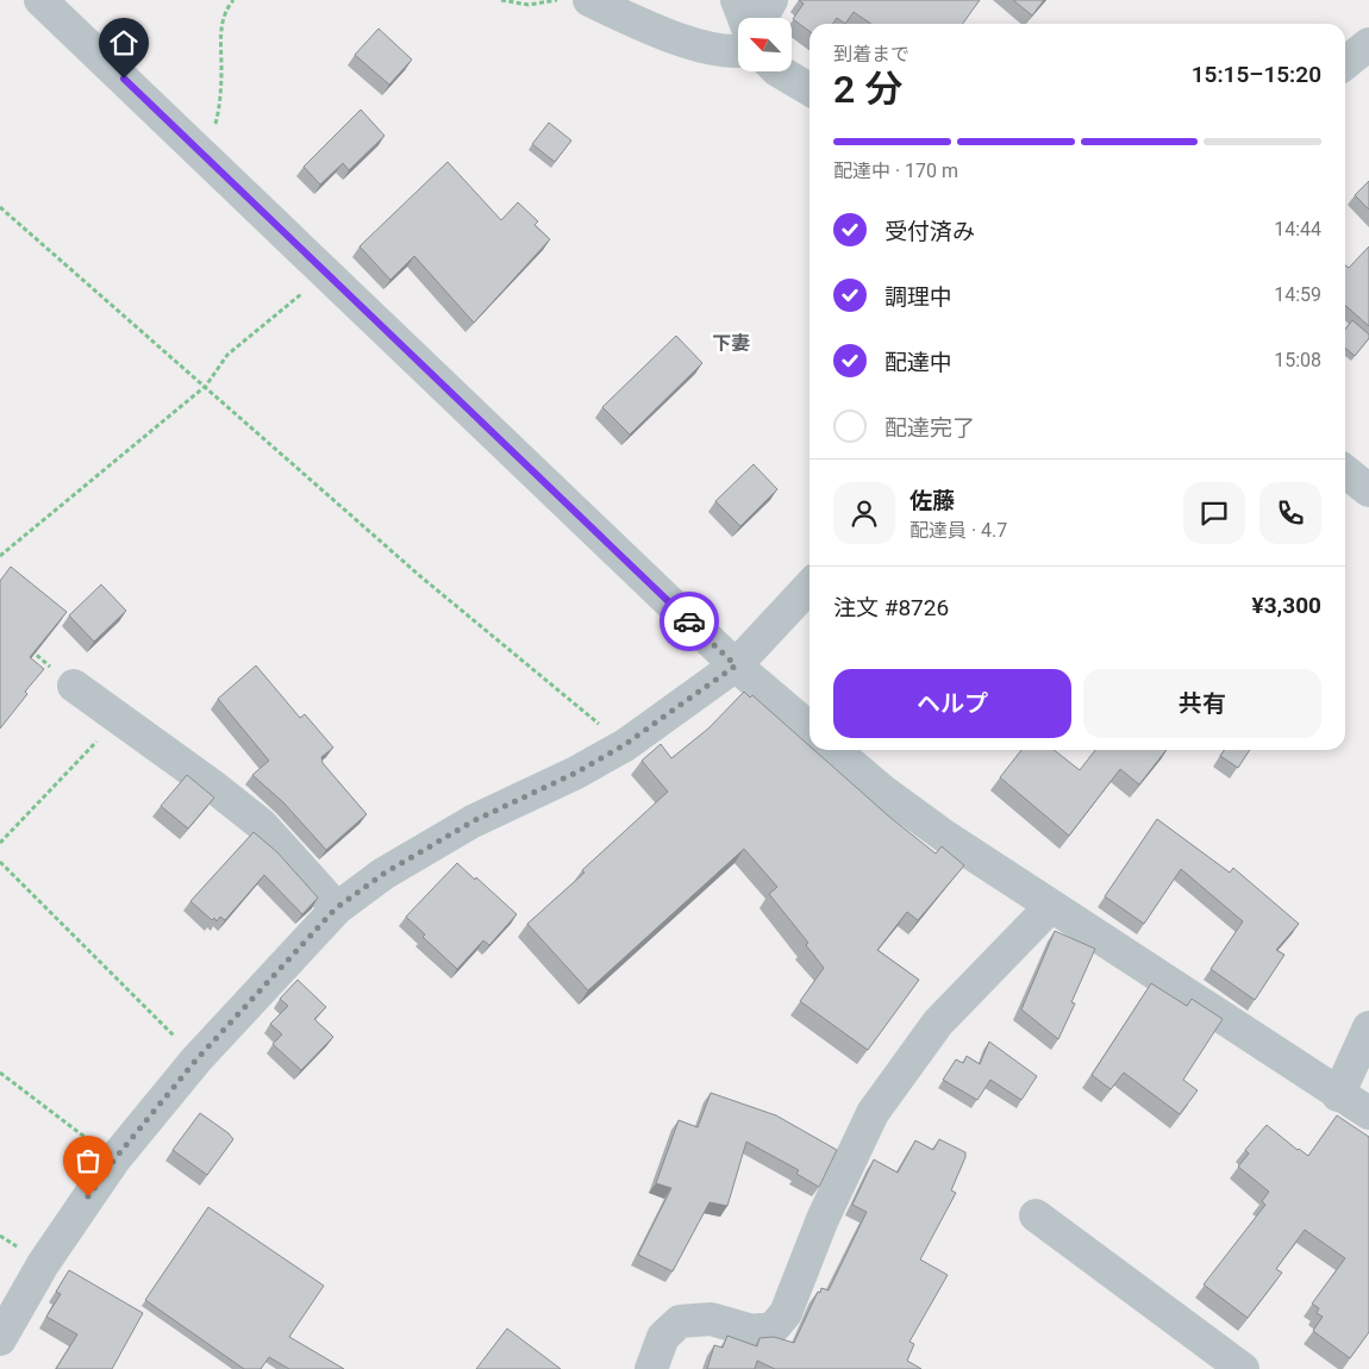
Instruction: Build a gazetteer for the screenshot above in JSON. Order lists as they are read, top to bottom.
{
  "districts": ["下妻"],
  "north": "top left",
  "page": {
    "heading": ["2 分", "到着まで", "15:15–15:20"],
    "panel": [
      "佐藤",
      "配達員 · 4.7",
      "注文 #8726",
      "¥3,300"
    ],
    "bar": "配達中 · 170 m",
    "list": [
      ["受付済み", "14:44"],
      ["調理中", "14:59"],
      ["配達中", "15:08"],
      "配達完了"
    ],
    "buttons": ["ヘルプ", "共有"]
  }
}
